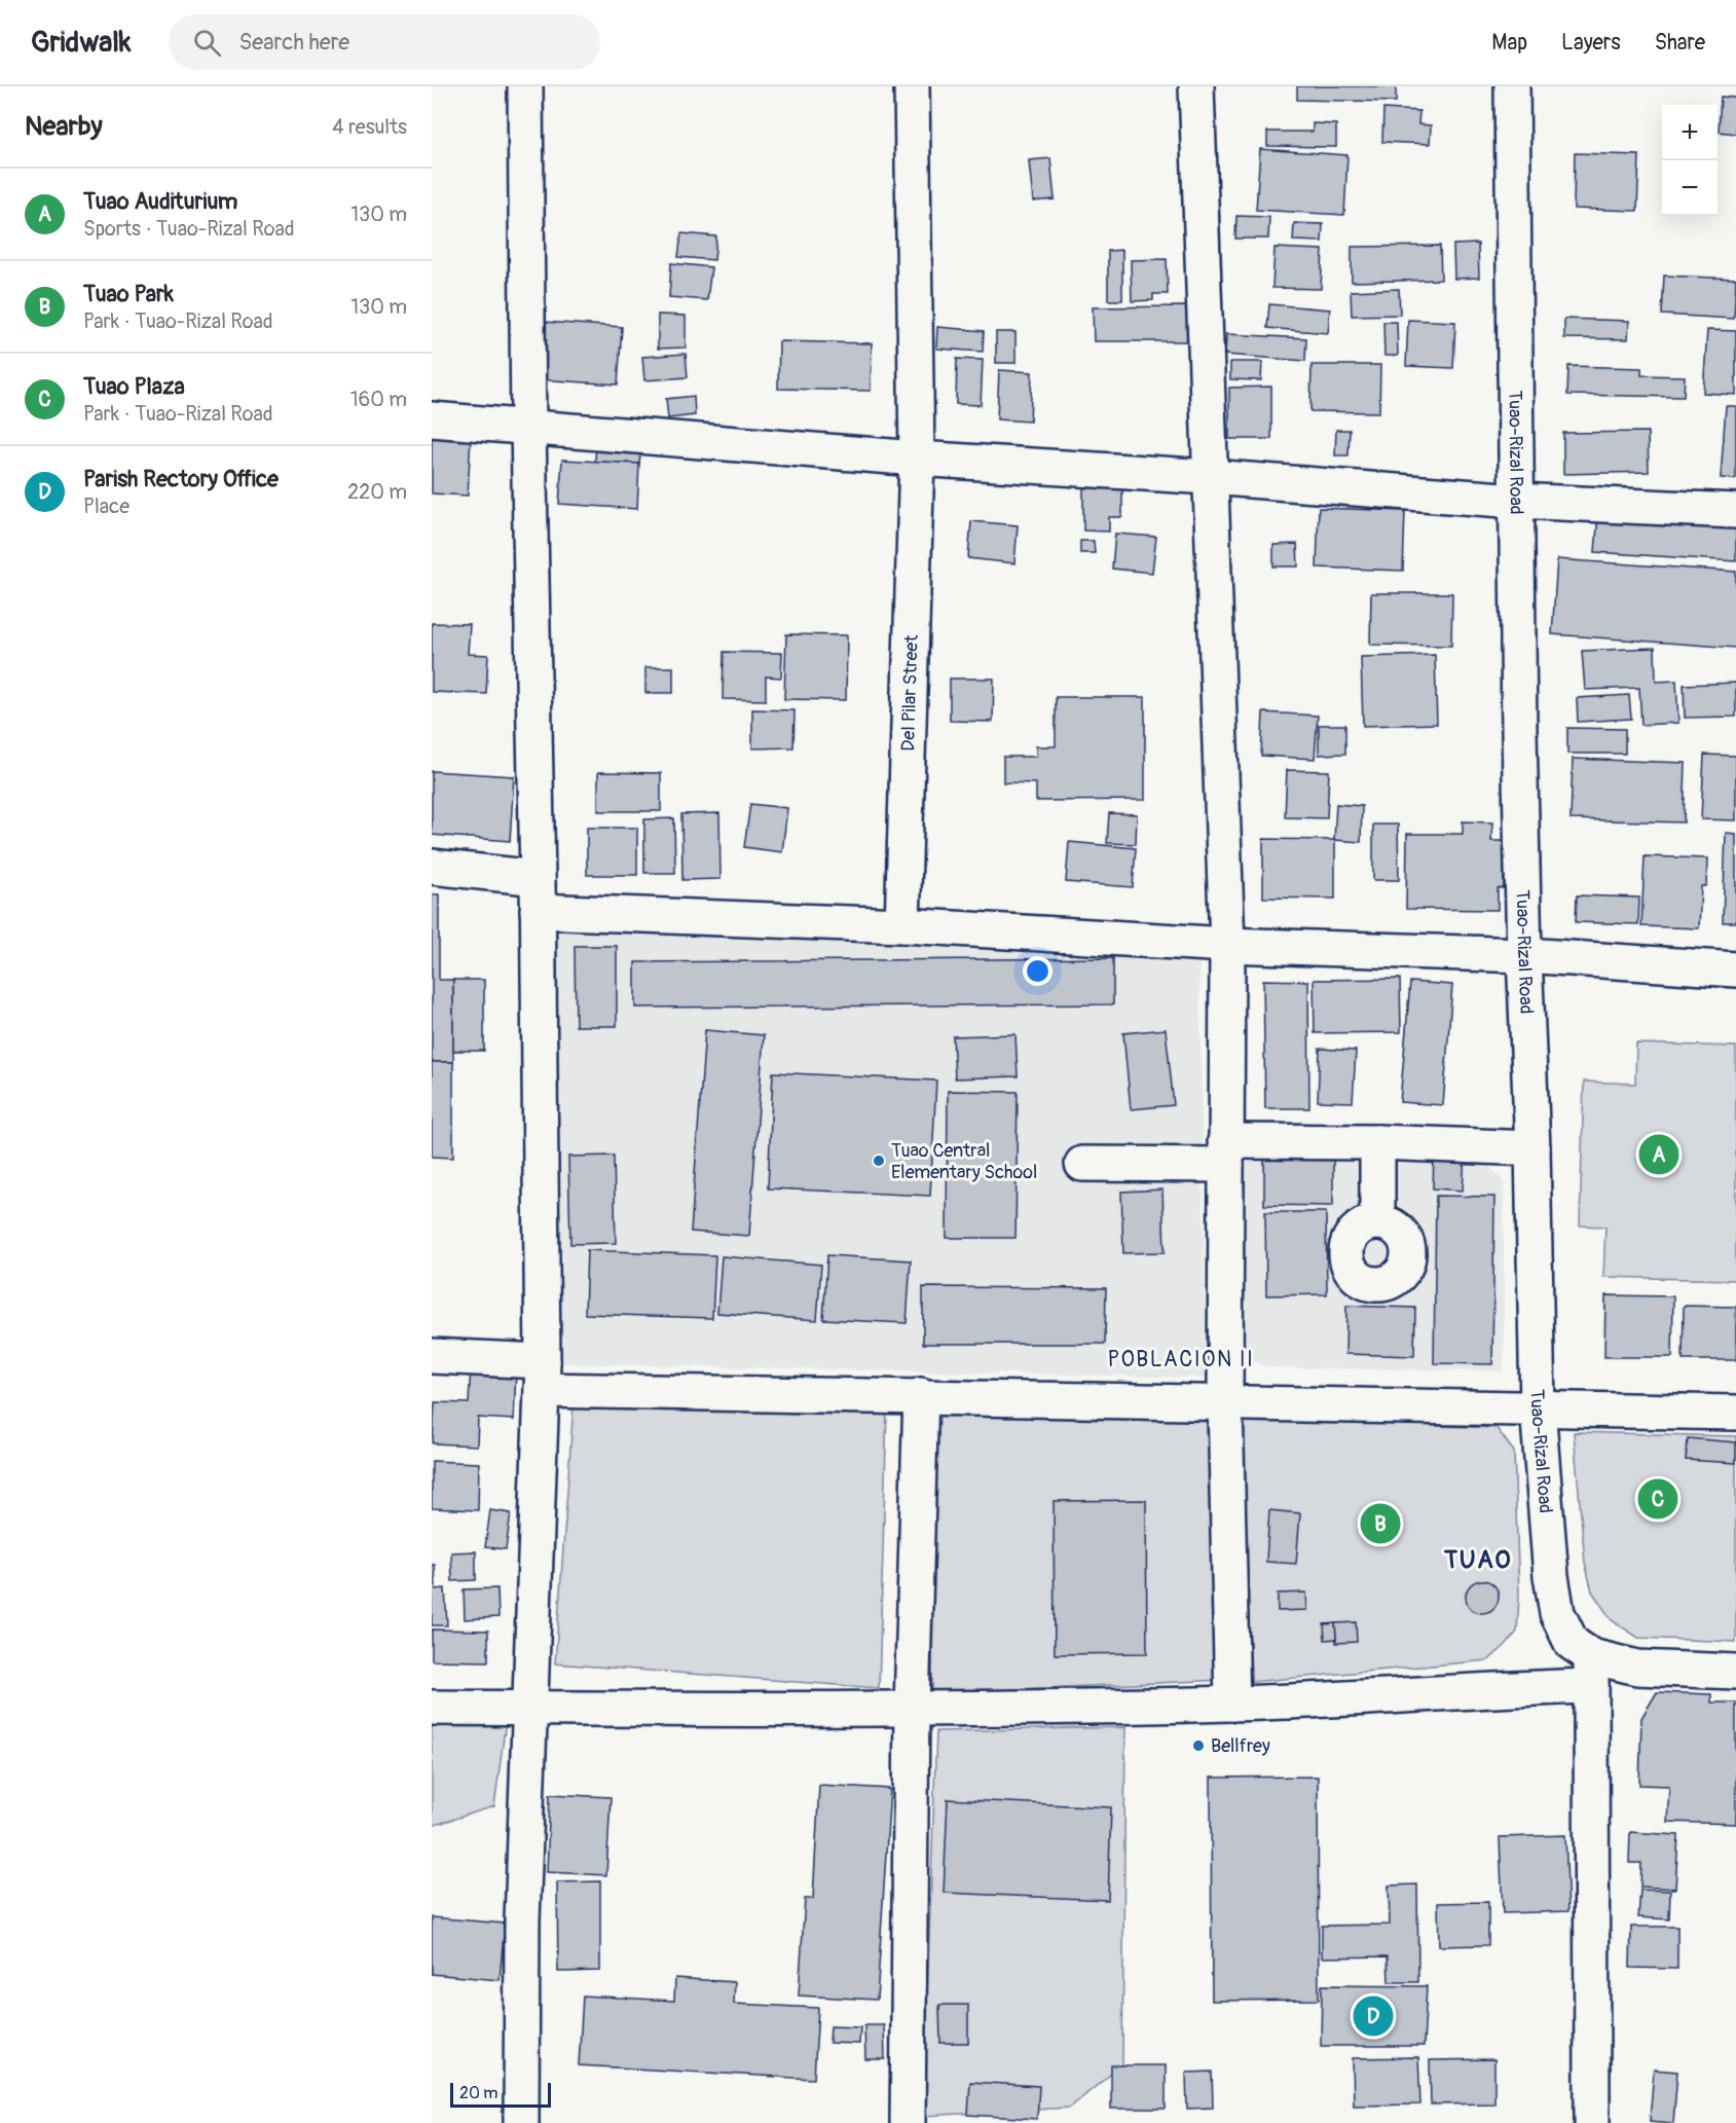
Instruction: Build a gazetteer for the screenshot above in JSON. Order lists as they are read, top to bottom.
{
  "streets": {
    "street": ["Tuao-Rizal Road", "Del Pilar Street"]
  },
  "districts": ["POBLACION II", "TUAO"],
  "places": ["Tuao Central Elementary School", "Bellfrey"],
  "scale_bar": "20 m",
  "page": {
    "header": "Gridwalk",
    "search": "Search here",
    "nav": ["Map", "Layers", "Share"],
    "heading": ["Nearby", "4 results"],
    "map_buttons": ["+", "−"],
    "list": [
      {
        "mark": "A",
        "name": "Tuao Auditurium",
        "note": "Sports · Tuao-Rizal Road",
        "value": "130 m"
      },
      {
        "mark": "B",
        "name": "Tuao Park",
        "note": "Park · Tuao-Rizal Road",
        "value": "130 m"
      },
      {
        "mark": "C",
        "name": "Tuao Plaza",
        "note": "Park · Tuao-Rizal Road",
        "value": "160 m"
      },
      {
        "mark": "D",
        "name": "Parish Rectory Office",
        "note": "Place",
        "value": "220 m"
      }
    ],
    "pins": [
      "A",
      "C",
      "B",
      "D"
    ],
    "scale": "20 m"
  }
}
